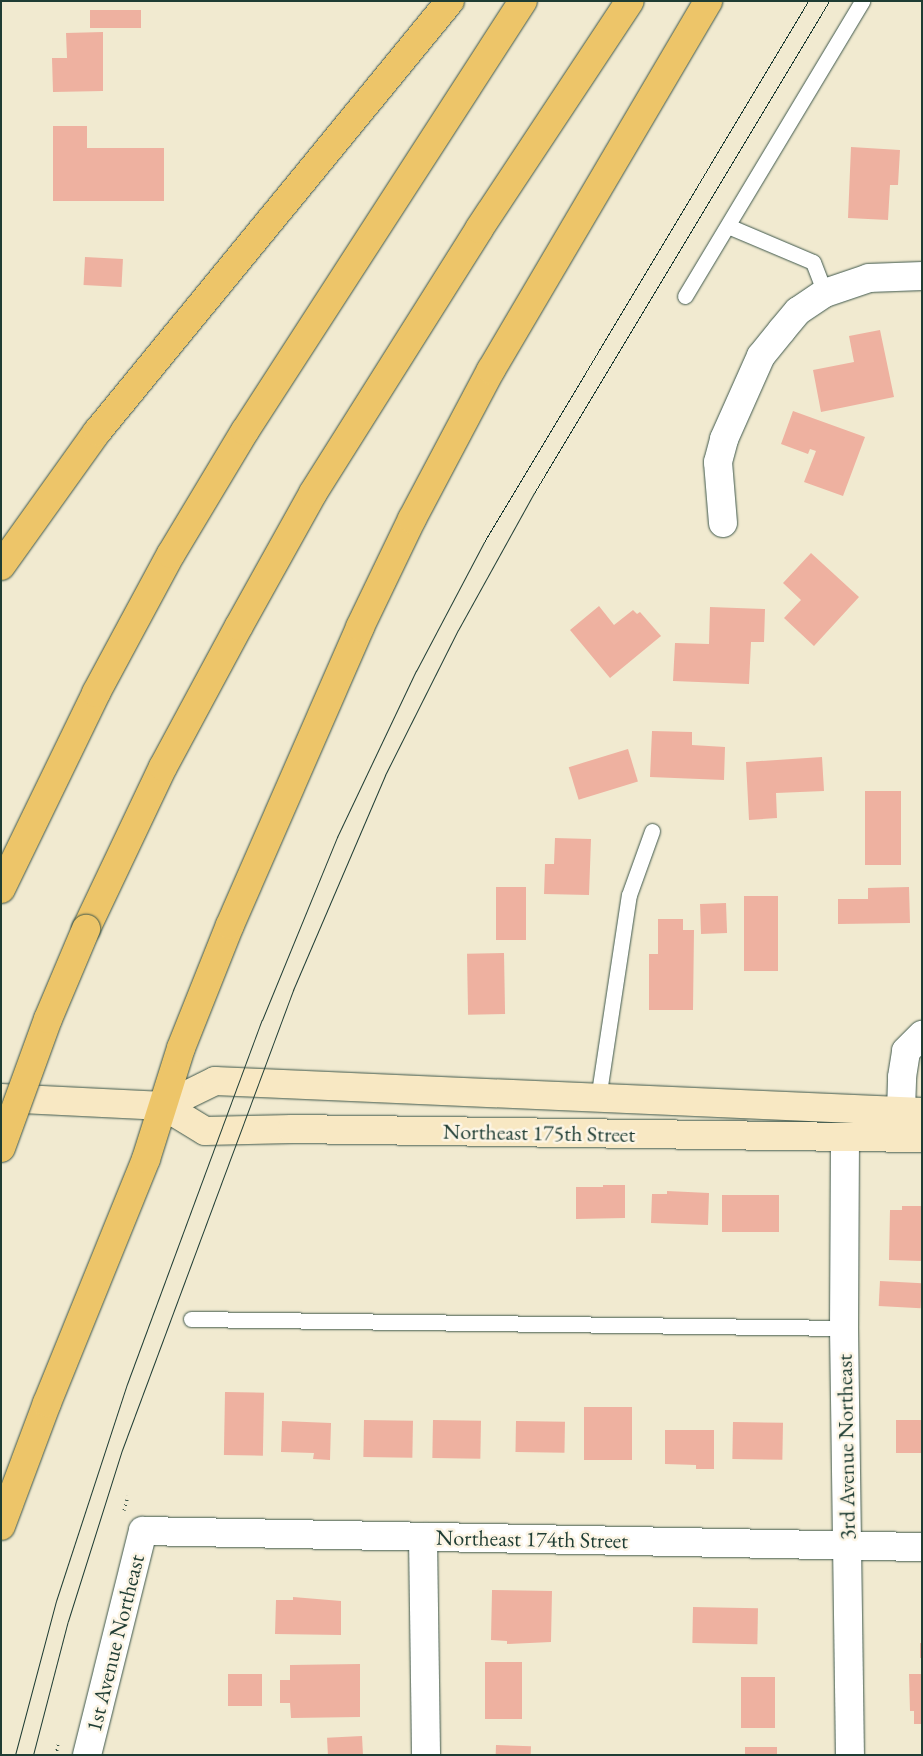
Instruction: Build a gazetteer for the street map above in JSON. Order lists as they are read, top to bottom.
{
  "streets": {
    "main road": ["Northeast 175th Street"],
    "street": ["3rd Avenue Northeast", "Northeast 174th Street", "1st Avenue Northeast"]
  },
  "crossings": [
    ["Northeast 175th Street", "3rd Avenue Northeast"],
    ["3rd Avenue Northeast", "Northeast 174th Street"],
    ["Northeast 174th Street", "1st Avenue Northeast"]
  ]
}
